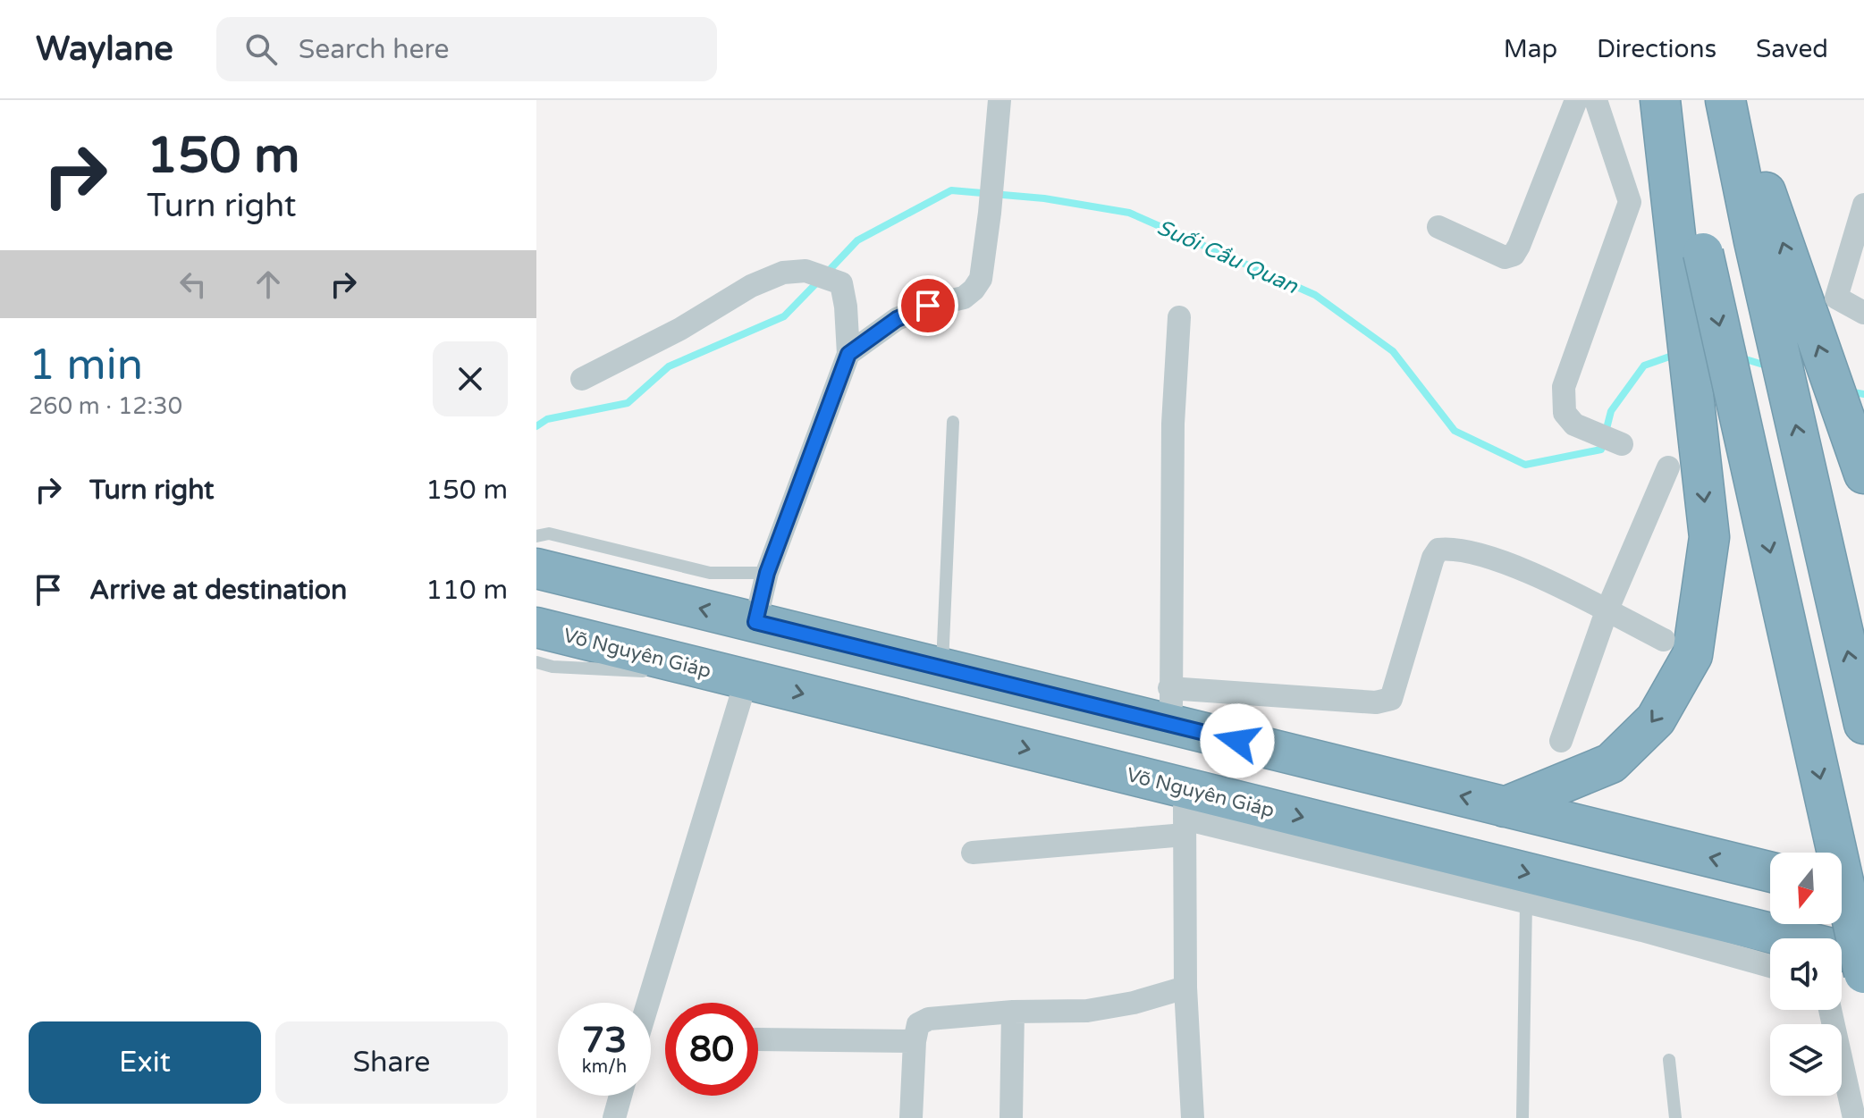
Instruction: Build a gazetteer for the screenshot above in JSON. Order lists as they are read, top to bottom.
{
  "streets": {
    "highway": ["Võ Nguyên Giáp"]
  },
  "water": ["Suối Cầu Quan"],
  "north": "bottom",
  "page": {
    "header": "Waylane",
    "search": "Search here",
    "nav": ["Map", "Directions", "Saved"],
    "turn": ["150 m", "Turn right"],
    "heading": ["1 min", "260 m · 12:30"],
    "list": [
      {
        "name": "Turn right",
        "value": "150 m"
      },
      {
        "name": "Arrive at destination",
        "value": "110 m"
      }
    ],
    "speed": "73 km/h",
    "limit": "80",
    "buttons": ["Exit", "Share"]
  }
}
